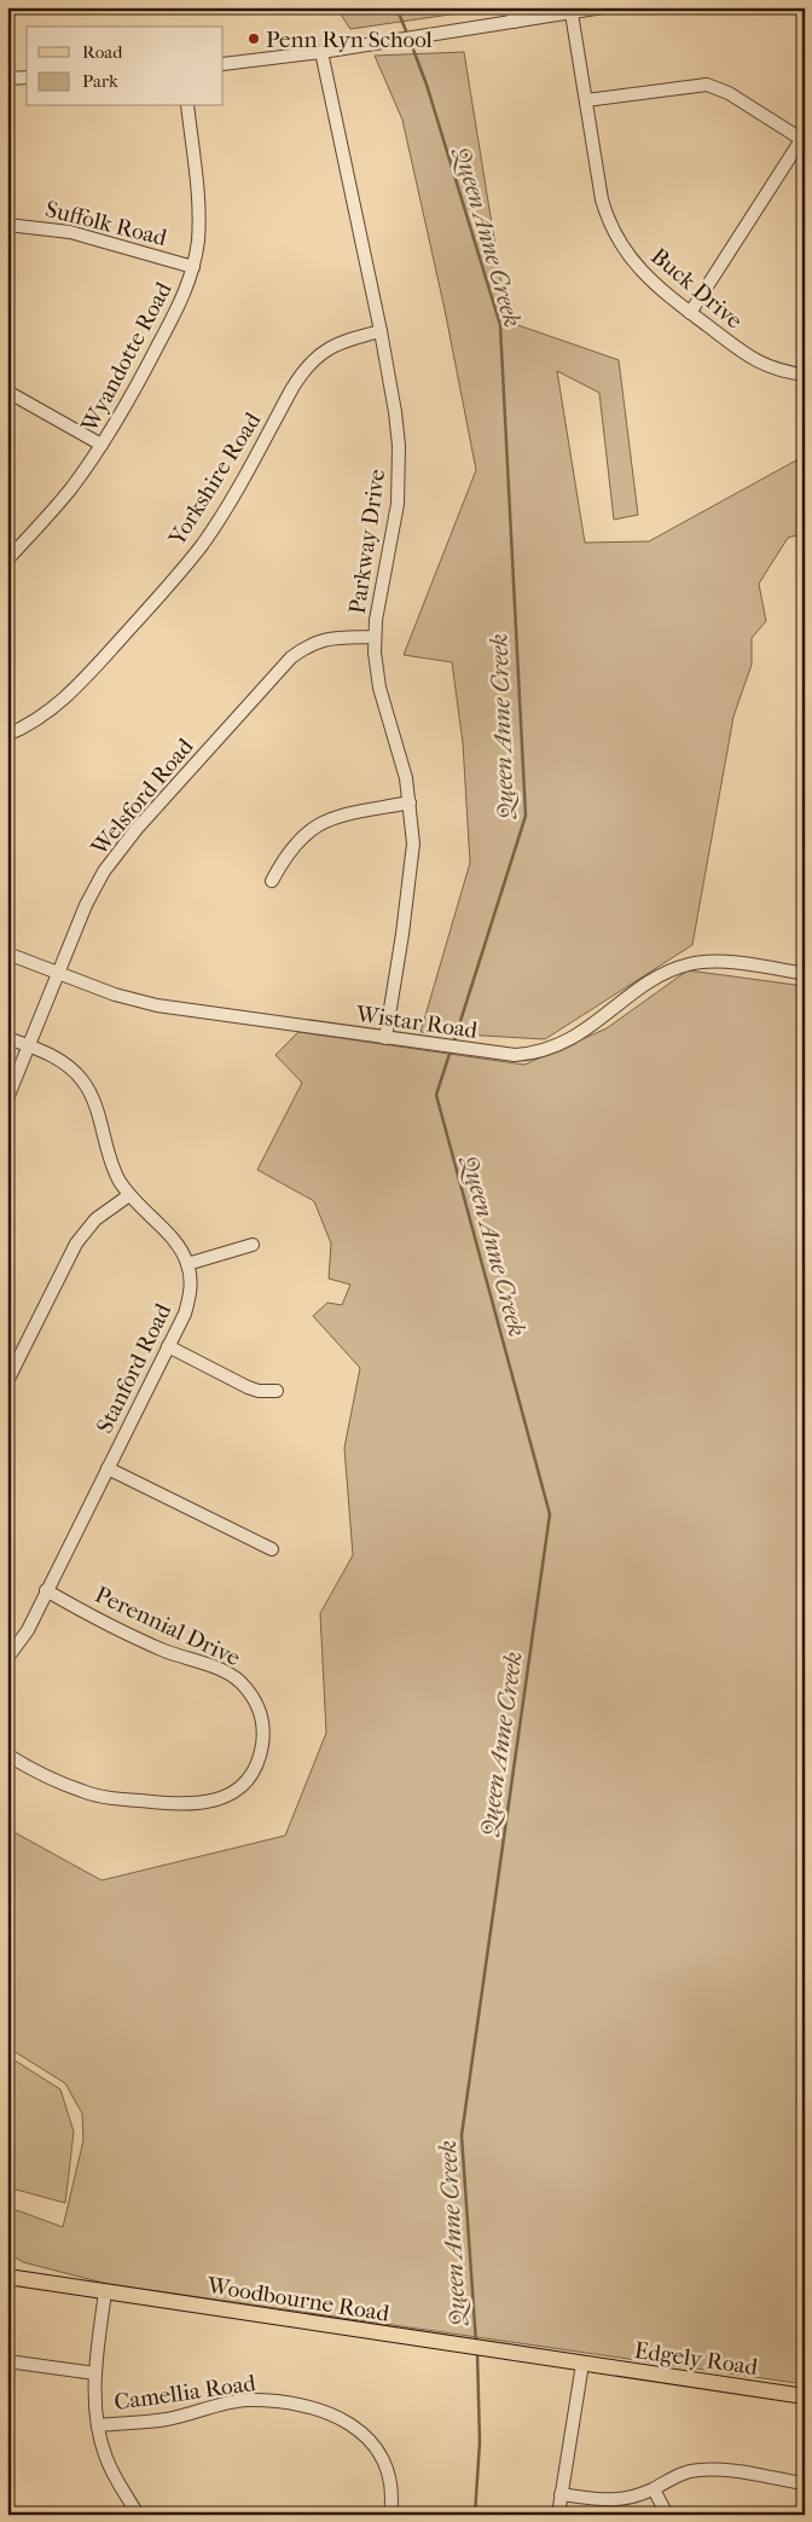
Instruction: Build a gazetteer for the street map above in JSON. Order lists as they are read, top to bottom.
{
  "streets": {
    "main road": ["Woodbourne Road", "Edgely Road"],
    "street": [
      "Suffolk Road",
      "Buck Drive",
      "Wyandotte Road",
      "Yorkshire Road",
      "Parkway Drive",
      "Welsford Road",
      "Wistar Road",
      "Stanford Road",
      "Perennial Drive",
      "Camellia Road"
    ]
  },
  "crossings": [
    ["Suffolk Road", "Wyandotte Road"],
    ["Yorkshire Road", "Parkway Drive"],
    ["Parkway Drive", "Welsford Road"],
    ["Parkway Drive", "Wistar Road"],
    ["Welsford Road", "Wistar Road"],
    ["Welsford Road", "Stanford Road"],
    ["Stanford Road", "Perennial Drive"],
    ["Woodbourne Road", "Edgely Road"]
  ],
  "water": ["Queen Anne Creek"],
  "places": ["Penn Ryn School"],
  "legend": ["Road", "Park"]
}
